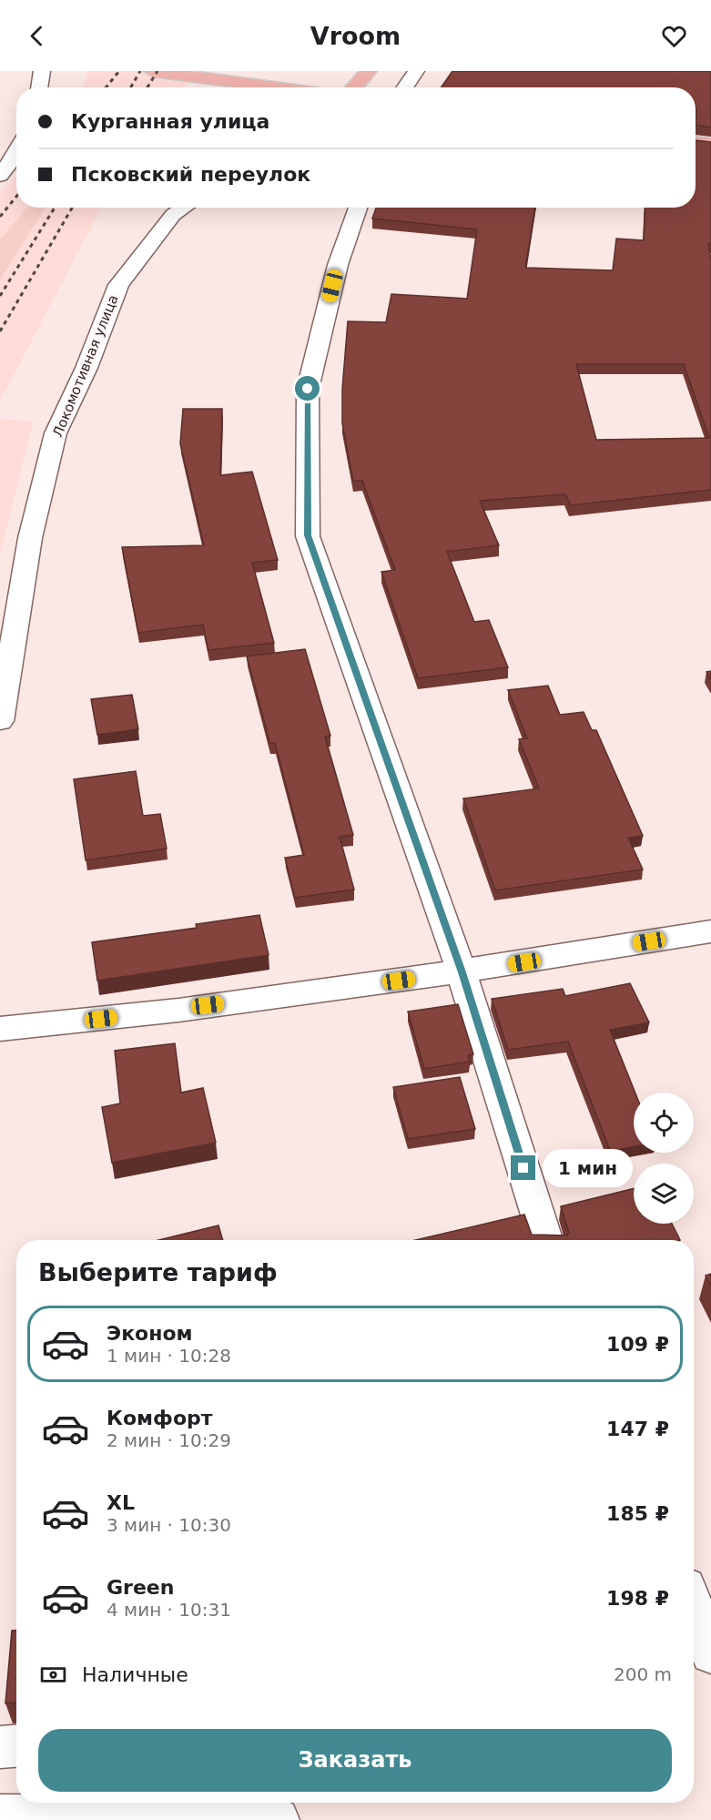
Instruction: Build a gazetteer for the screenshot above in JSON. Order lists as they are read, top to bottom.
{
  "streets": {
    "street": ["Локомотивная улица"]
  },
  "page": {
    "header": "Vroom",
    "banner": ["Курганная улица", "Псковский переулок"],
    "bubble": "1 мин",
    "heading": "Выберите тариф",
    "list": [
      {
        "name": "Эконом",
        "note": "1 мин · 10:28",
        "value": "109 ₽"
      },
      {
        "name": "Комфорт",
        "note": "2 мин · 10:29",
        "value": "147 ₽"
      },
      {
        "name": "XL",
        "note": "3 мин · 10:30",
        "value": "185 ₽"
      },
      {
        "name": "Green",
        "note": "4 мин · 10:31",
        "value": "198 ₽"
      }
    ],
    "pay": ["Наличные", "200 m"],
    "buttons": "Заказать"
  }
}
